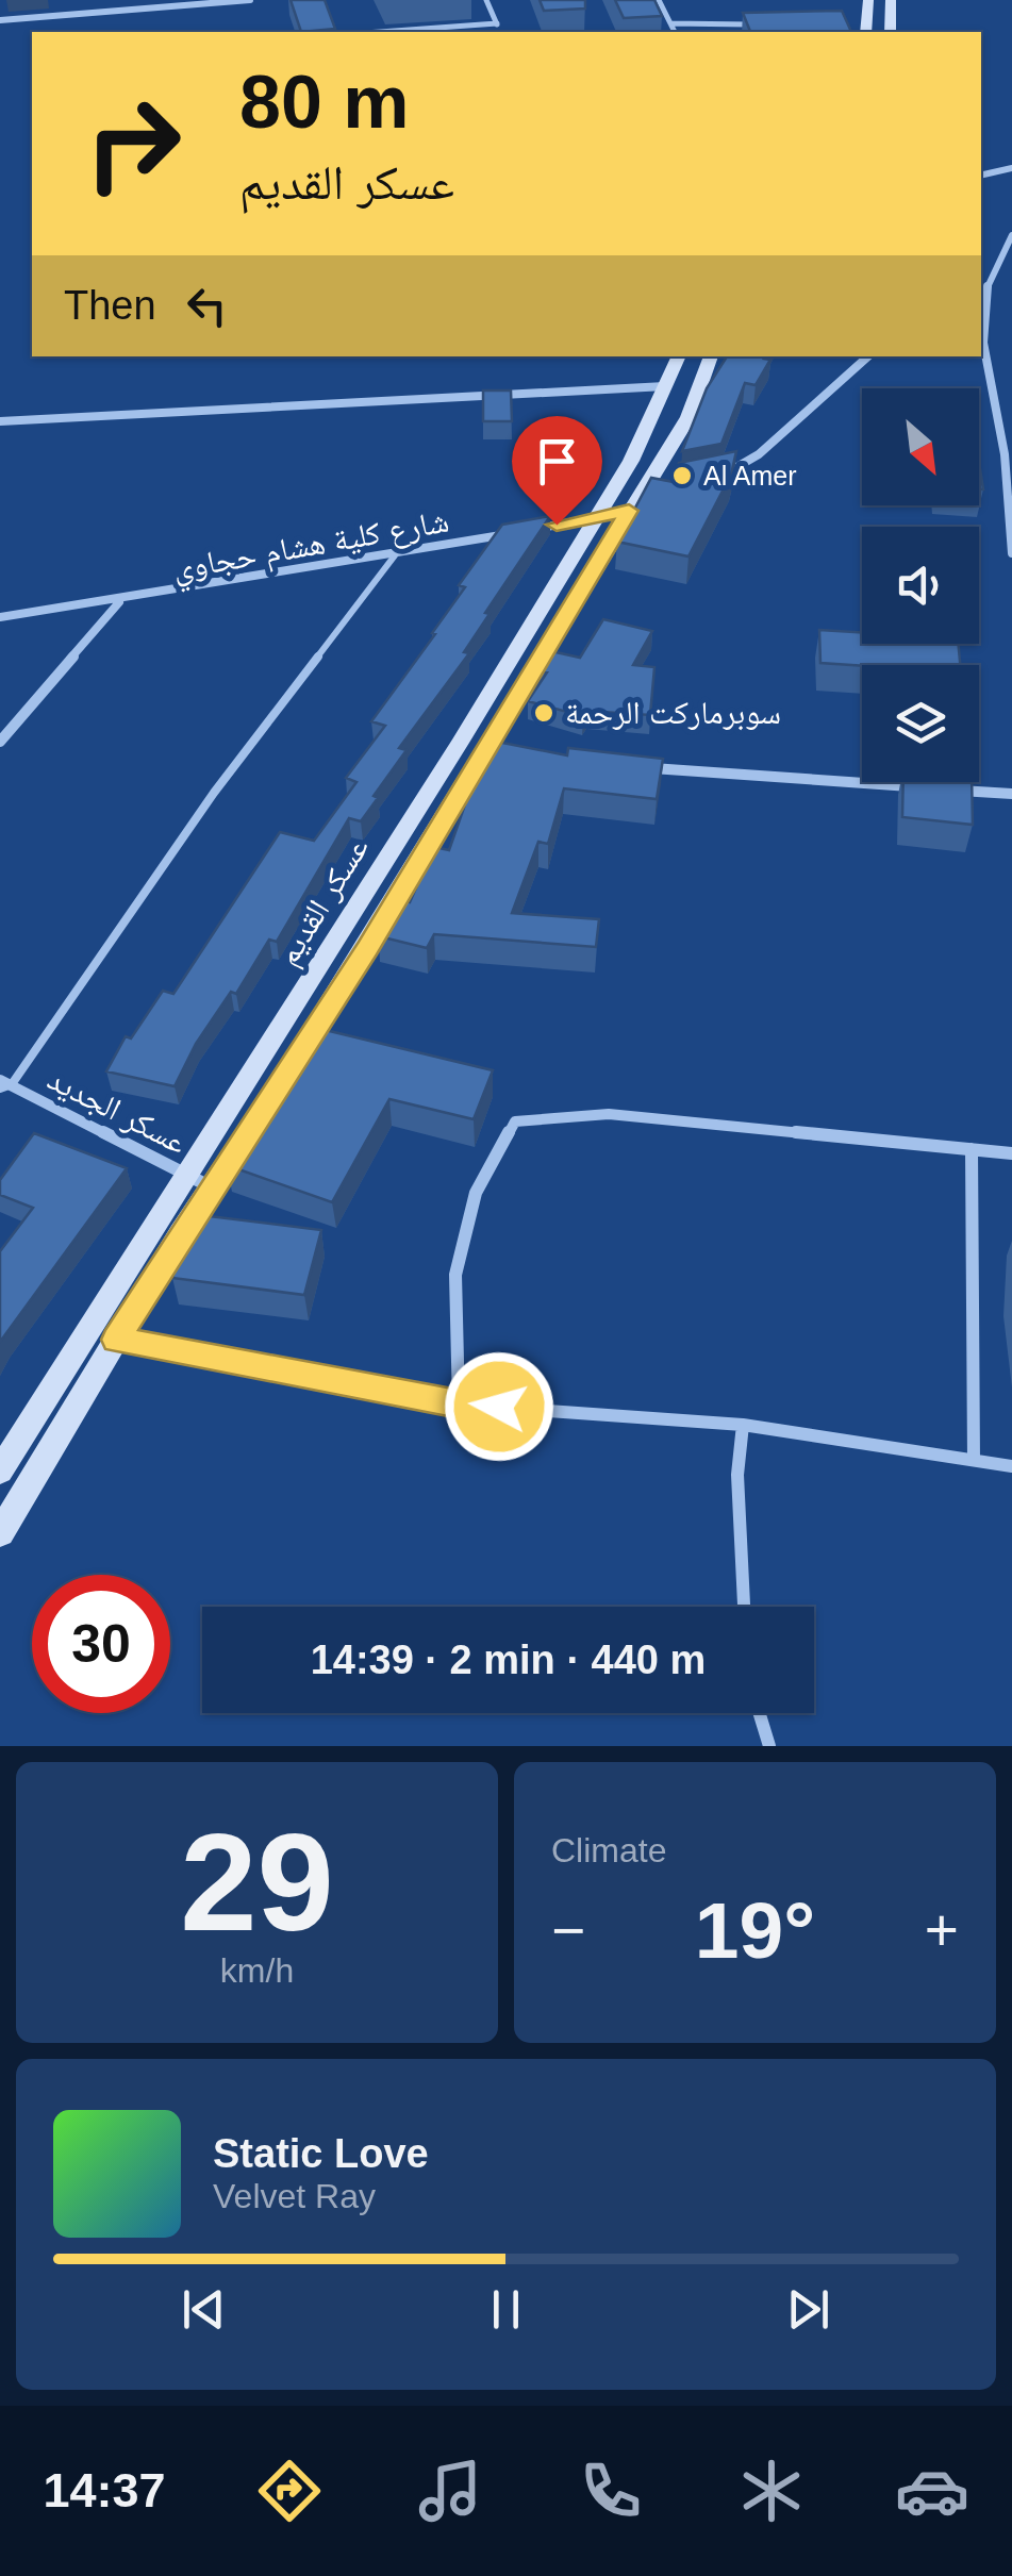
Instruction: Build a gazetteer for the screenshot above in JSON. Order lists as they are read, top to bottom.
{
  "streets": {
    "street": ["شارع كلية هشام حجاوي", "عسكر القديم", "عسكر الجديد"]
  },
  "crossings": [
    ["شارع كلية هشام حجاوي", "عسكر القديم"],
    ["عسكر القديم", "عسكر الجديد"]
  ],
  "places": ["Al Amer", "سوبرماركت الرحمة"],
  "north": "bottom right",
  "page": {
    "turn": ["80 m", "عسكر القديم"],
    "then": "Then",
    "limit": "30",
    "trip": "14:39 · 2 min · 440 m",
    "tile": [
      ["29", "km/h"],
      "Climate"
    ],
    "heat": ["−", "19°", "+"],
    "song": ["Static Love", "Velvet Ray"],
    "tabs": "14:37"
  }
}
